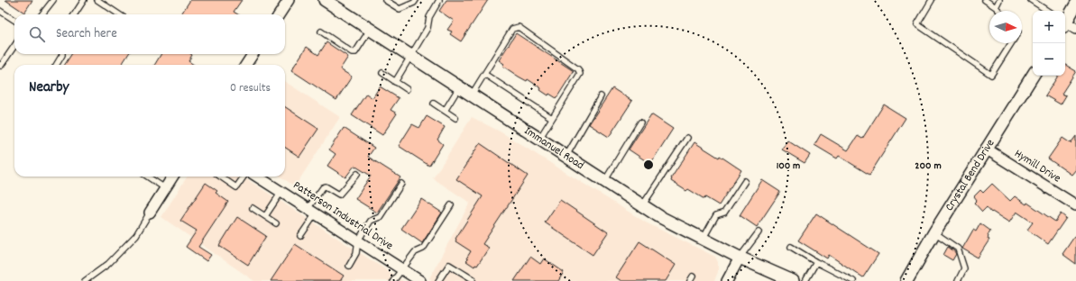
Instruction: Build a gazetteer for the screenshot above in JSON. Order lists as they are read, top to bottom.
{
  "streets": {
    "street": [
      "Immanuel Road",
      "Hymill Drive",
      "Crystal Bend Drive",
      "Patterson Industrial Drive"
    ]
  },
  "crossings": [
    ["Hymill Drive", "Crystal Bend Drive"]
  ],
  "north": "right",
  "page": {
    "map_buttons": ["+", "−"],
    "search": "Search here",
    "heading": ["Nearby", "0 results"]
  },
  "rings": ["100 m", "200 m"]
}
